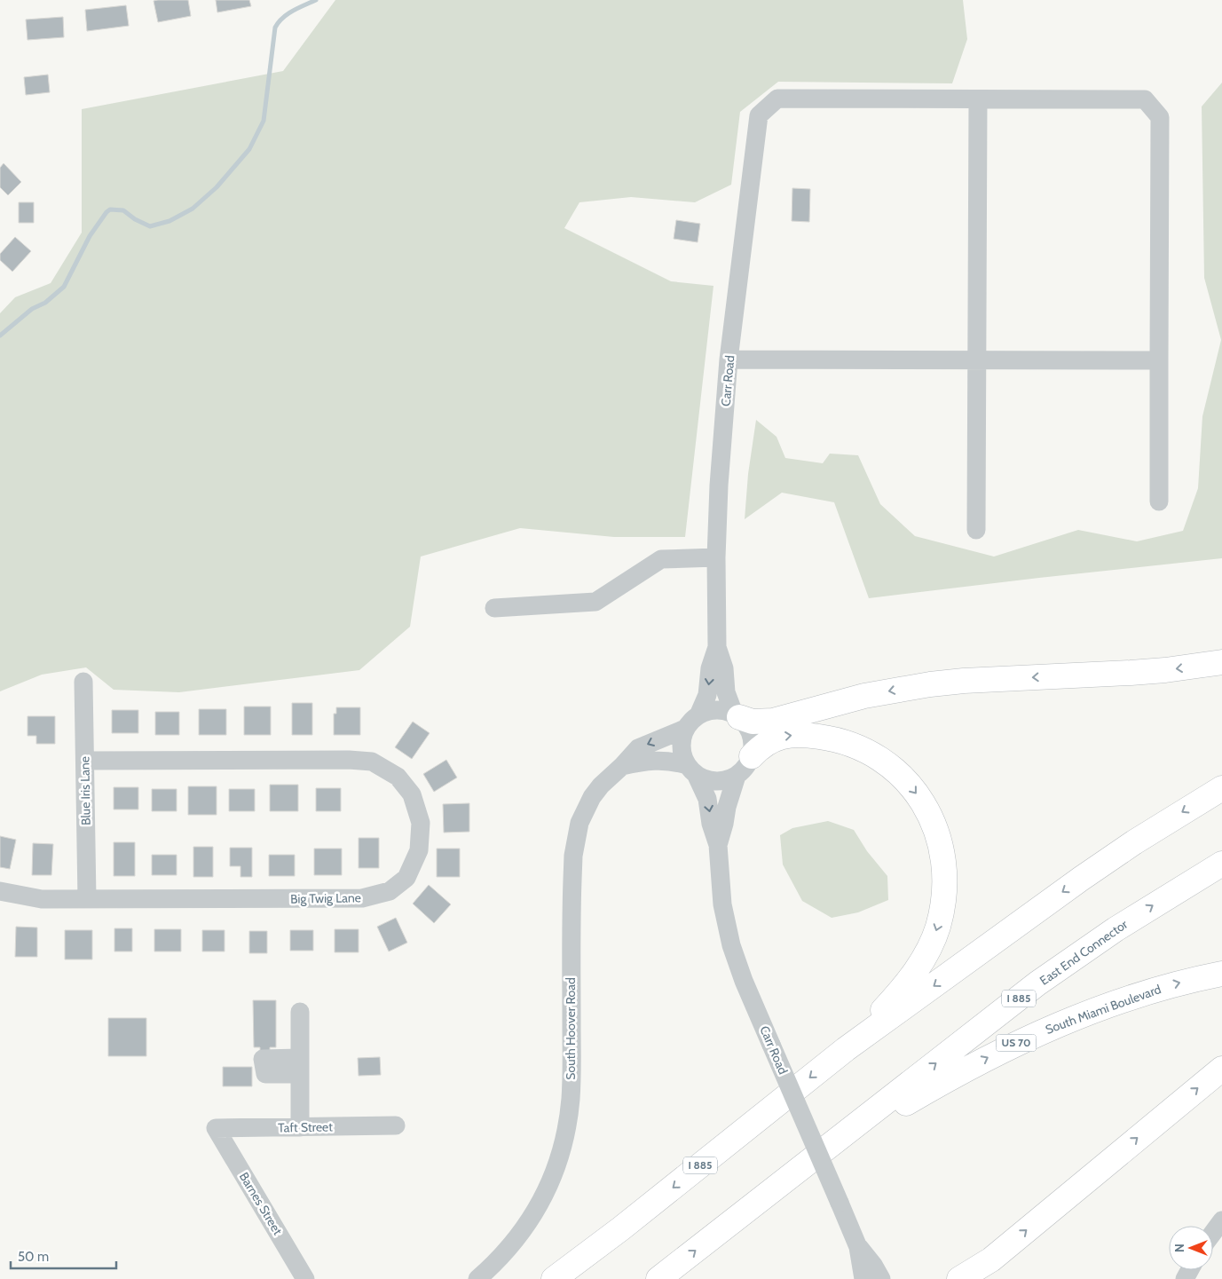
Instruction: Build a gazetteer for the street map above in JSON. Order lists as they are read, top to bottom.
{
  "streets": {
    "highway": [
      "East End Connector",
      "I 885",
      "South Miami Boulevard",
      "US 70"
    ],
    "street": [
      "Carr Road",
      "Blue Iris Lane",
      "Big Twig Lane",
      "South Hoover Road",
      "Taft Street",
      "Barnes Street"
    ]
  },
  "crossings": [
    ["Carr Road", "South Hoover Road"],
    ["Blue Iris Lane", "Big Twig Lane"],
    ["East End Connector", "I 885"],
    ["East End Connector", "South Miami Boulevard"],
    ["I 885", "South Miami Boulevard"],
    ["Taft Street", "Barnes Street"]
  ],
  "scale_bar": "50 m",
  "north": "left"
}
